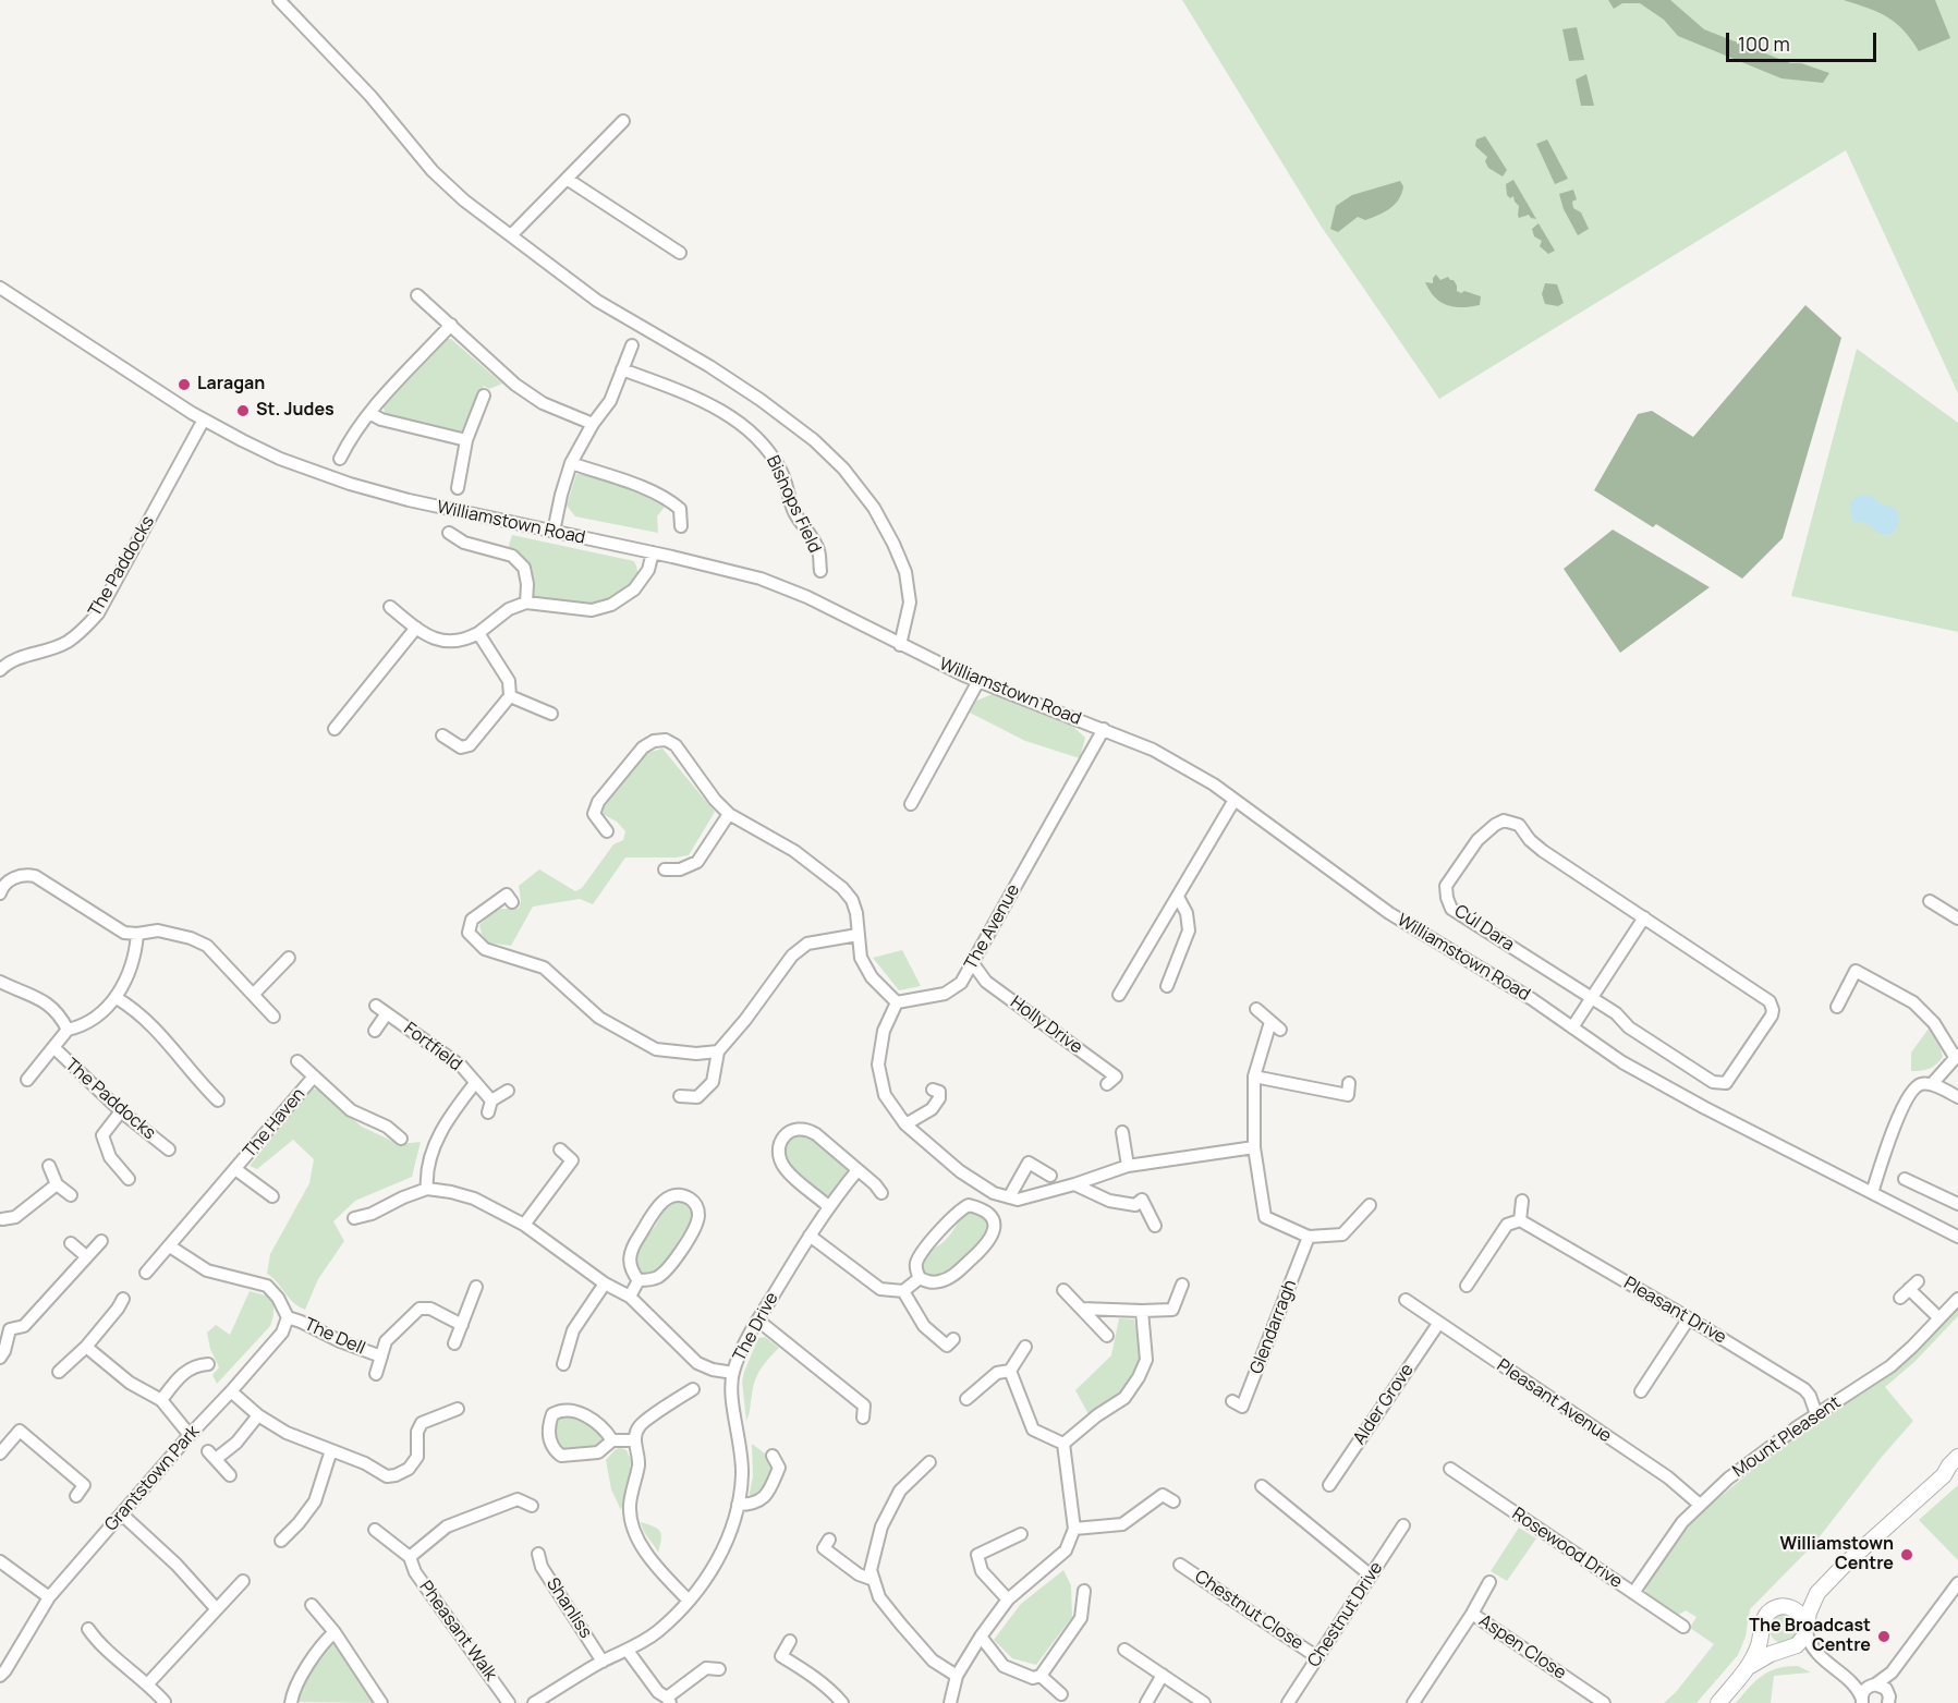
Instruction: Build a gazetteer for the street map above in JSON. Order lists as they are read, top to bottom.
{
  "streets": {
    "street": [
      "Bishops Field",
      "Williamstown Road",
      "The Paddocks",
      "The Avenue",
      "Cúl Dara",
      "Holly Drive",
      "Fortfield",
      "The Haven",
      "Pleasant Drive",
      "The Drive",
      "Glendarragh",
      "The Dell",
      "Pleasant Avenue",
      "Alder Grove",
      "Mount Pleasent",
      "Grantstown Park",
      "Rosewood Drive",
      "Shanliss",
      "Chestnut Close",
      "Chestnut Drive",
      "Pheasant Walk",
      "Aspen Close"
    ]
  },
  "crossings": [
    ["Williamstown Road", "The Paddocks"],
    ["Williamstown Road", "The Avenue"],
    ["The Avenue", "Holly Drive"],
    ["Pleasant Drive", "Mount Pleasent"],
    ["The Drive", "Shanliss"],
    ["The Dell", "Grantstown Park"],
    ["Pleasant Avenue", "Alder Grove"],
    ["Pleasant Avenue", "Mount Pleasent"],
    ["Mount Pleasent", "Rosewood Drive"],
    ["Chestnut Close", "Chestnut Drive"]
  ],
  "places": [
    "Laragan",
    "St. Judes",
    "Williamstown Centre",
    "The Broadcast Centre"
  ],
  "scale_bar": "100 m"
}
